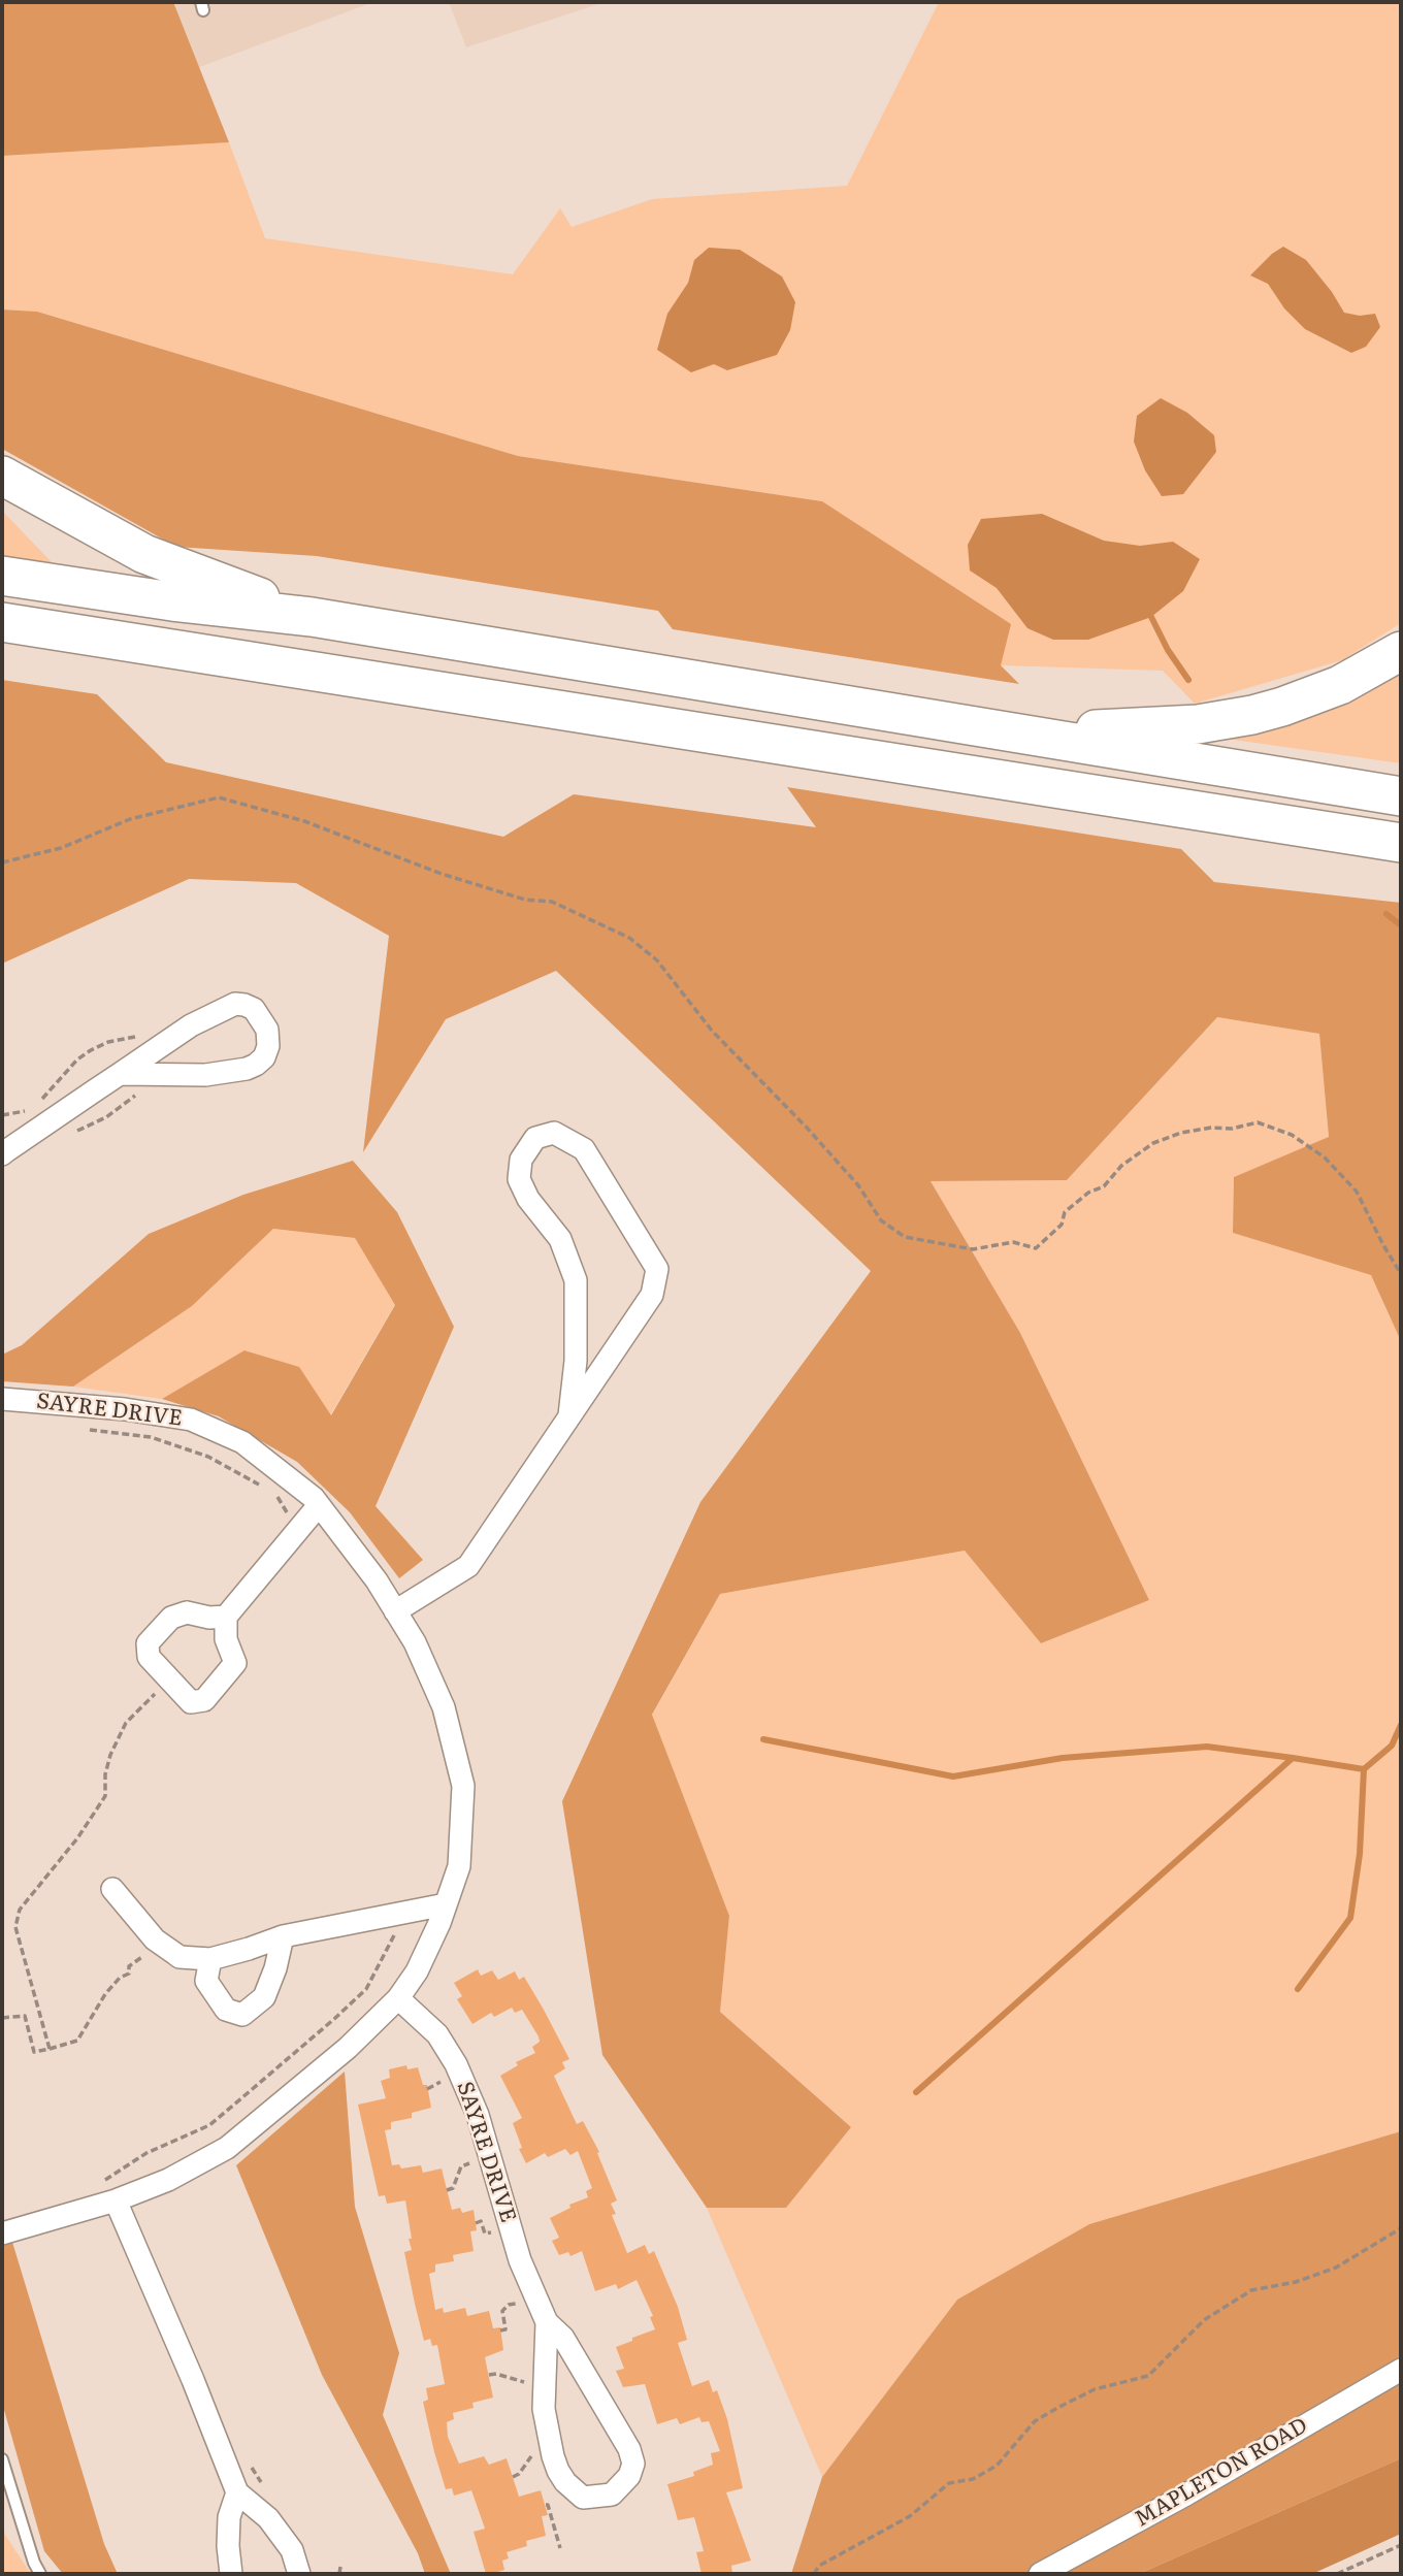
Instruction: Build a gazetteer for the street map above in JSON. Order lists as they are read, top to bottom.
{
  "streets": {
    "street": ["SAYRE DRIVE", "MAPLETON ROAD"]
  }
}
